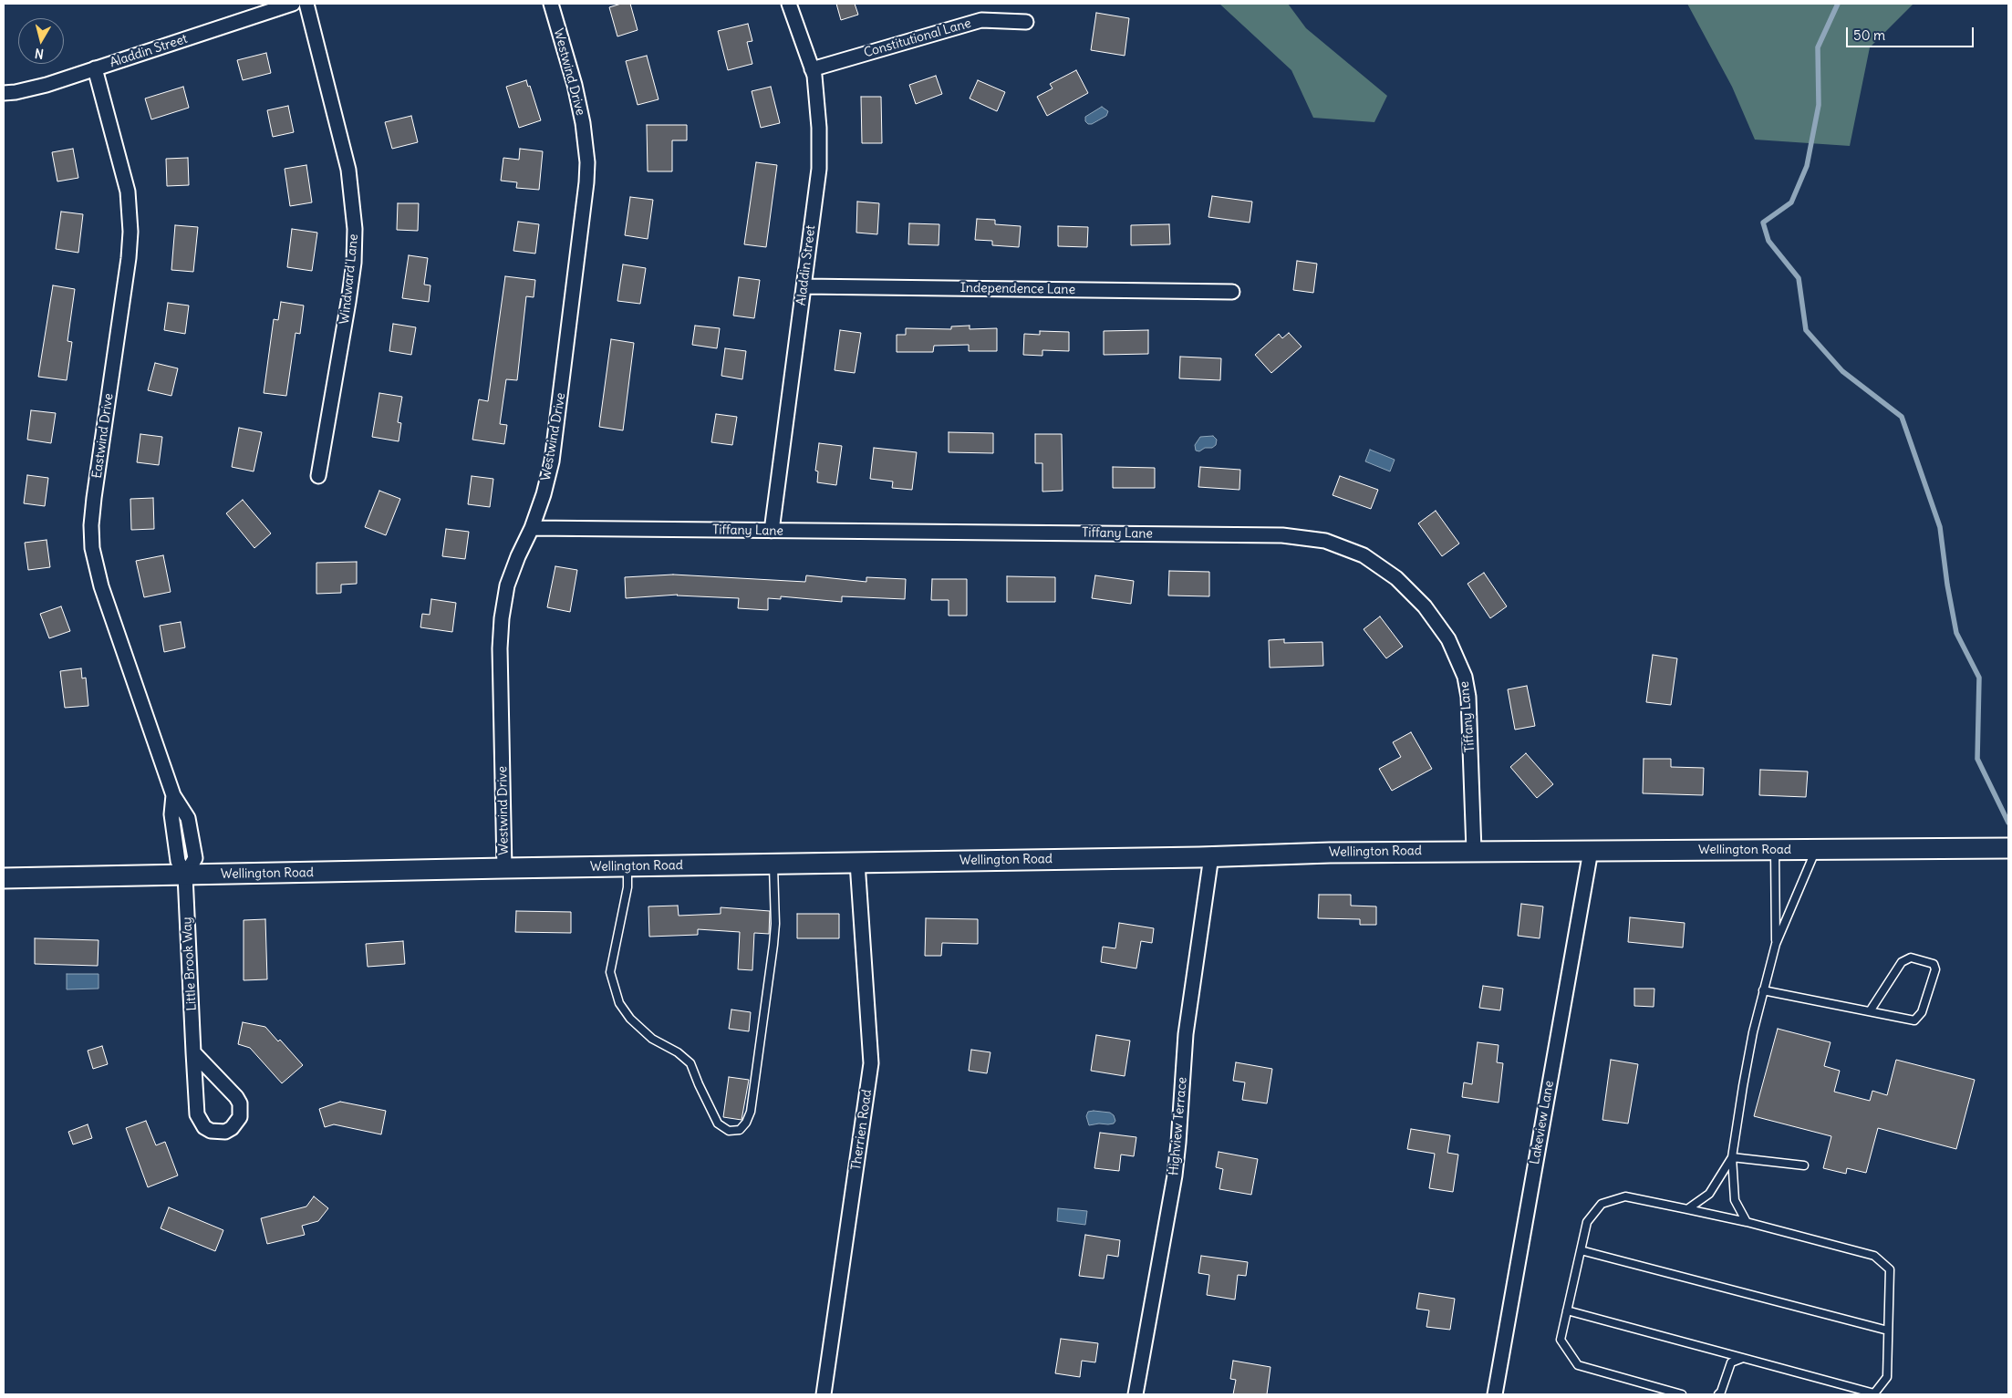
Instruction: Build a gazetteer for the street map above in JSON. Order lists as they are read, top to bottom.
{
  "streets": {
    "main road": ["Wellington Road"],
    "street": [
      "Constitutional Lane",
      "Aladdin Street",
      "Westwind Drive",
      "Windward Lane",
      "Independence Lane",
      "Eastwind Drive",
      "Tiffany Lane",
      "Little Brook Way",
      "Lakeview Lane",
      "Highview Terrace",
      "Therrien Road"
    ]
  },
  "crossings": [
    ["Constitutional Lane", "Aladdin Street"],
    ["Aladdin Street", "Independence Lane"],
    ["Aladdin Street", "Eastwind Drive"],
    ["Aladdin Street", "Tiffany Lane"],
    ["Westwind Drive", "Tiffany Lane"],
    ["Westwind Drive", "Wellington Road"],
    ["Eastwind Drive", "Wellington Road"],
    ["Eastwind Drive", "Little Brook Way"],
    ["Tiffany Lane", "Wellington Road"],
    ["Wellington Road", "Little Brook Way"],
    ["Wellington Road", "Lakeview Lane"],
    ["Wellington Road", "Highview Terrace"],
    ["Wellington Road", "Therrien Road"]
  ],
  "scale_bar": "50 m",
  "north": "bottom"
}
